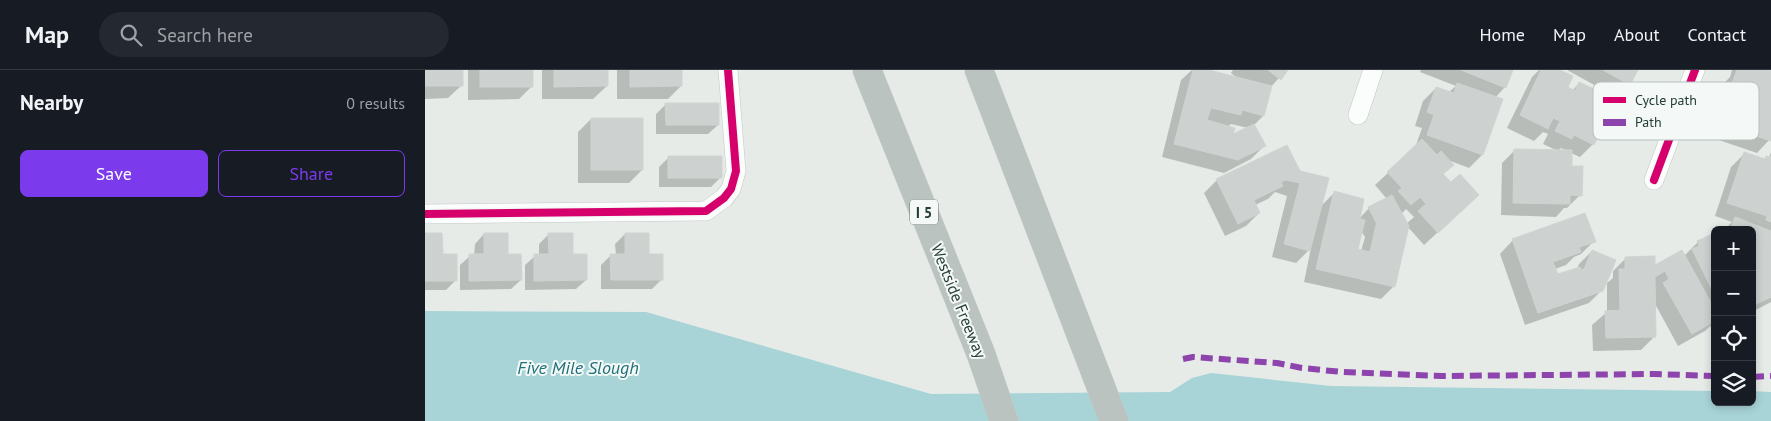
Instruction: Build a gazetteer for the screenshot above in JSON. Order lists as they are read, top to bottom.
{
  "streets": {
    "highway": ["I 5", "Westside Freeway"]
  },
  "water": ["Five Mile Slough"],
  "legend": ["Cycle path", "Path"],
  "page": {
    "header": "Map",
    "search": "Search here",
    "nav": [
      "Home",
      "Map",
      "About",
      "Contact"
    ],
    "heading": ["Nearby", "0 results"],
    "buttons": ["Save", "Share"],
    "map_buttons": ["+", "−"]
  }
}
